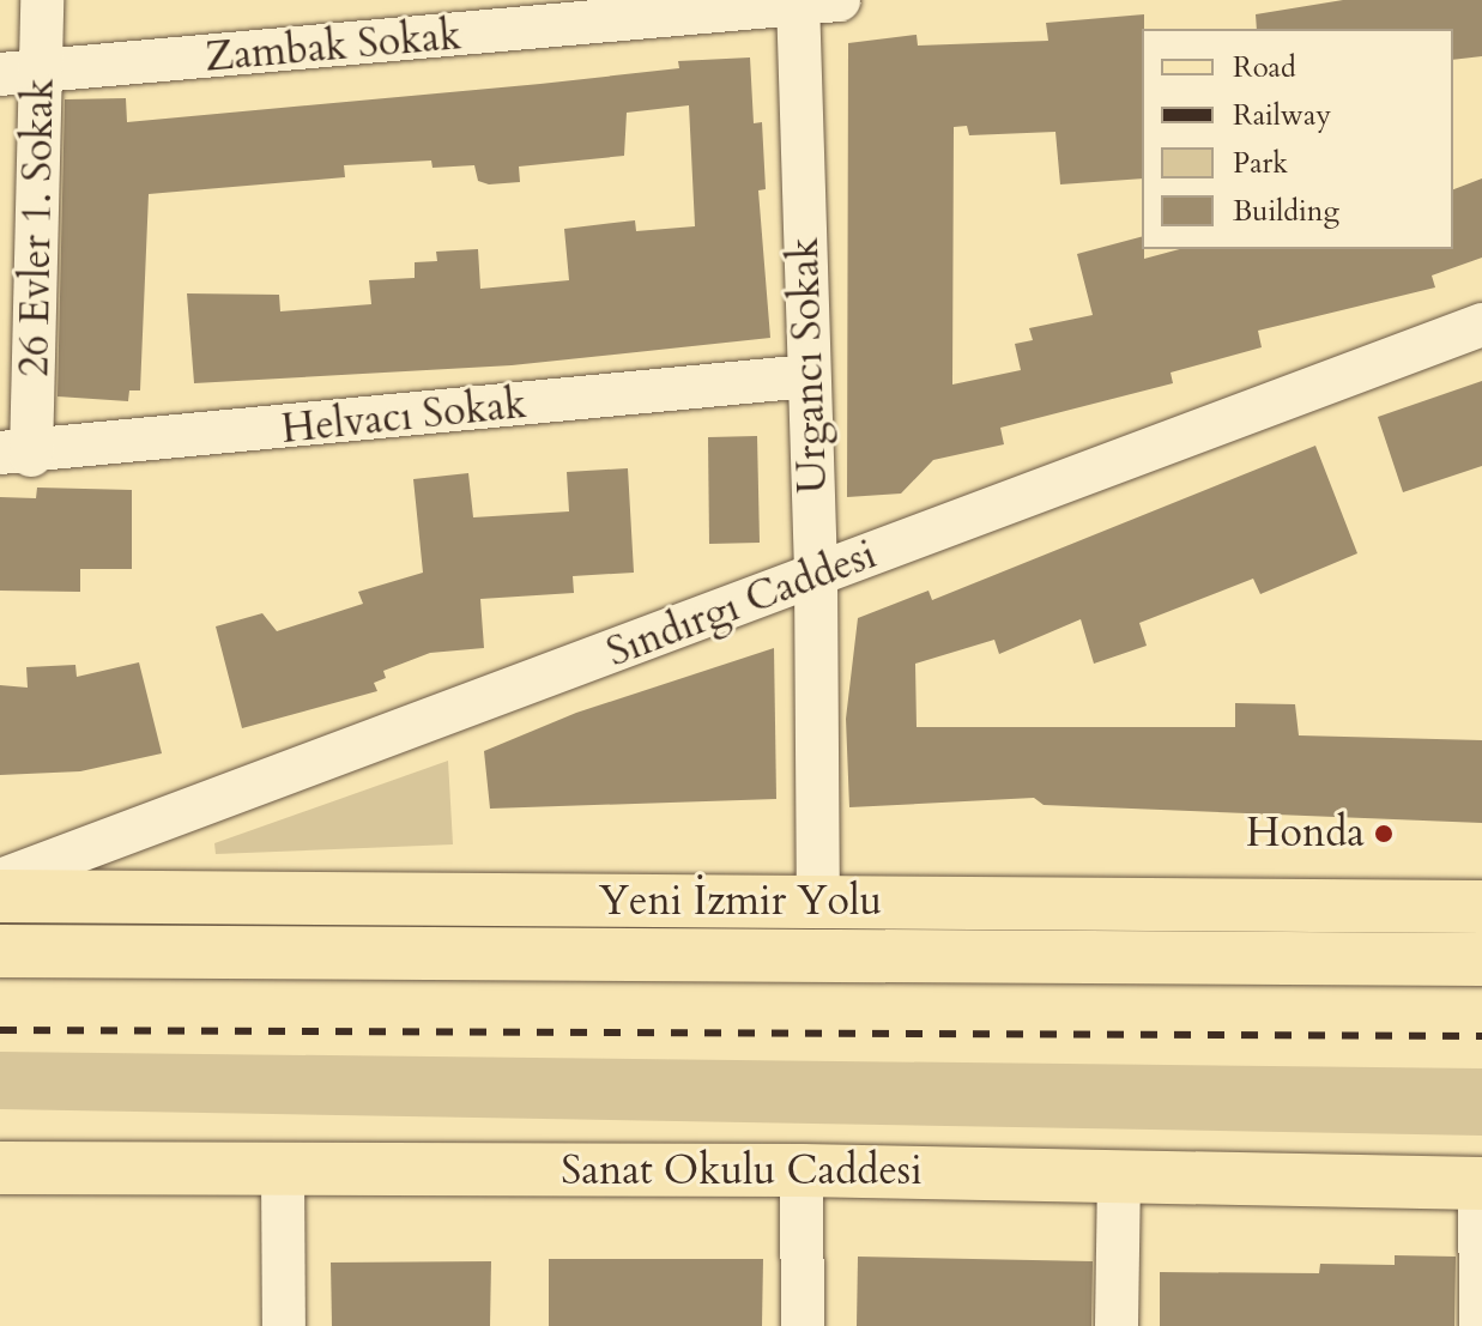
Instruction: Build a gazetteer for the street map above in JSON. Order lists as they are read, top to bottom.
{
  "streets": {
    "main road": ["Yeni İzmir Yolu", "Sanat Okulu Caddesi"],
    "street": [
      "Zambak Sokak",
      "26 Evler 1. Sokak",
      "Urgancı Sokak",
      "Helvacı Sokak",
      "Sındırgı Caddesi"
    ]
  },
  "crossings": [
    ["Zambak Sokak", "26 Evler 1. Sokak"],
    ["Zambak Sokak", "Urgancı Sokak"],
    ["26 Evler 1. Sokak", "Helvacı Sokak"],
    ["Urgancı Sokak", "Helvacı Sokak"],
    ["Urgancı Sokak", "Sındırgı Caddesi"],
    ["Urgancı Sokak", "Yeni İzmir Yolu"]
  ],
  "places": ["Honda"],
  "legend": [
    "Road",
    "Railway",
    "Park",
    "Building"
  ]
}
